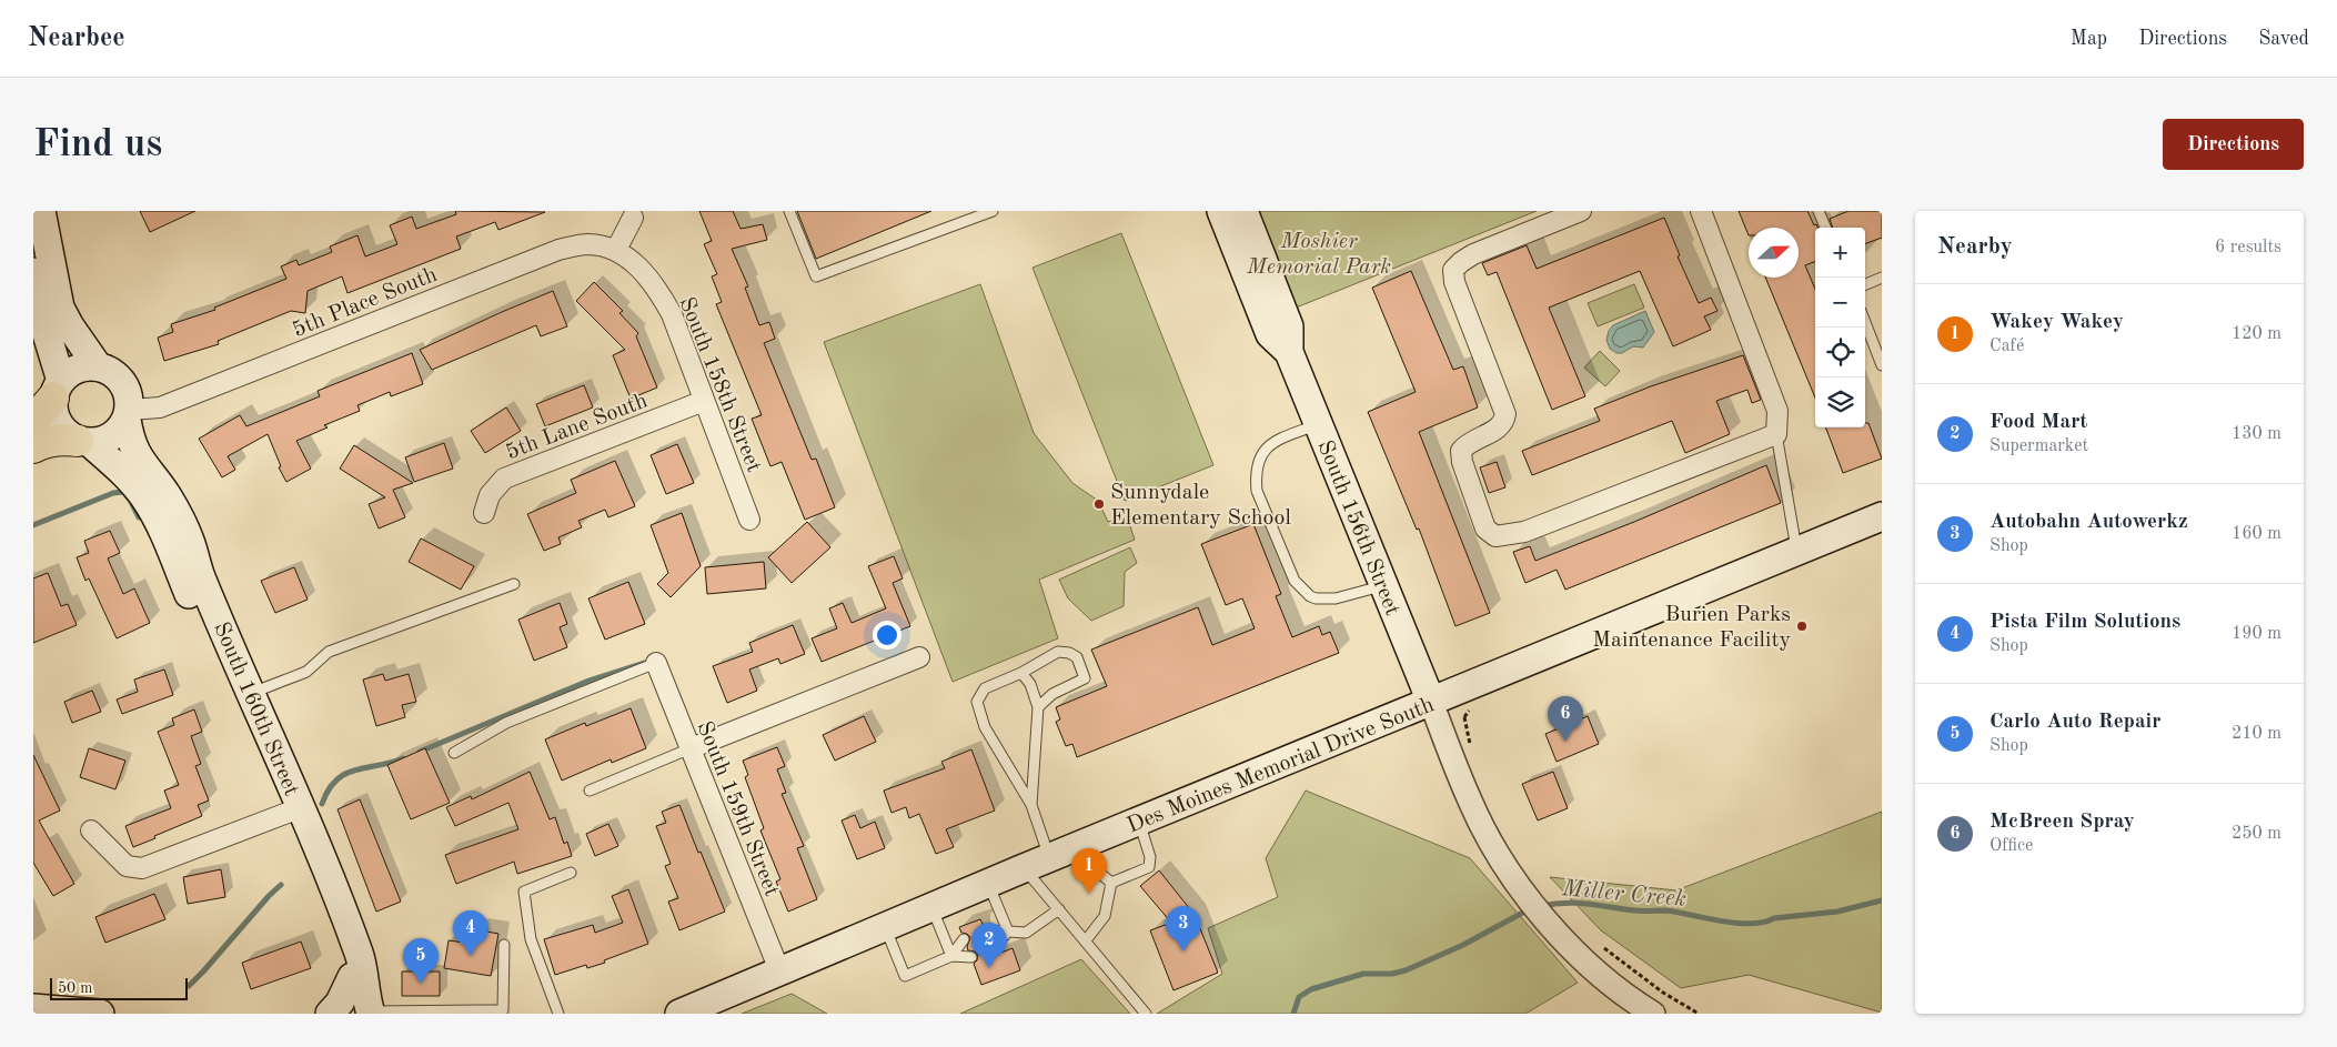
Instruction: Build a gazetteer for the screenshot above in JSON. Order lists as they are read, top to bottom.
{
  "streets": {
    "main road": ["South 156th Street", "South 160th Street", "Des Moines Memorial Drive South"],
    "street": [
      "5th Place South",
      "South 158th Street",
      "5th Lane South",
      "South 159th Street"
    ]
  },
  "crossings": [
    ["5th Place South", "South 158th Street"],
    ["5th Place South", "South 160th Street"],
    ["South 158th Street", "5th Lane South"],
    ["South 156th Street", "Des Moines Memorial Drive South"],
    ["Des Moines Memorial Drive South", "South 159th Street"]
  ],
  "water": ["Miller Creek"],
  "parks": ["Moshier Memorial Park"],
  "places": ["Sunnydale Elementary School", "Burien Parks Maintenance Facility"],
  "scale_bar": "50 m",
  "north": "right",
  "page": {
    "header": "Nearbee",
    "nav": ["Map", "Directions", "Saved"],
    "buttons": "Directions",
    "title": "Find us",
    "heading": ["Nearby", "6 results"],
    "map_buttons": ["+", "−"],
    "list": [
      {
        "mark": "1",
        "name": "Wakey Wakey",
        "note": "Café",
        "value": "120 m"
      },
      {
        "mark": "2",
        "name": "Food Mart",
        "note": "Supermarket",
        "value": "130 m"
      },
      {
        "mark": "3",
        "name": "Autobahn Autowerkz",
        "note": "Shop",
        "value": "160 m"
      },
      {
        "mark": "4",
        "name": "Pista Film Solutions",
        "note": "Shop",
        "value": "190 m"
      },
      {
        "mark": "5",
        "name": "Carlo Auto Repair",
        "note": "Shop",
        "value": "210 m"
      },
      {
        "mark": "6",
        "name": "McBreen Spray",
        "note": "Office",
        "value": "250 m"
      }
    ],
    "pins": [
      "6",
      "1",
      "3",
      "4",
      "2",
      "5"
    ],
    "scale": "50 m"
  }
}
